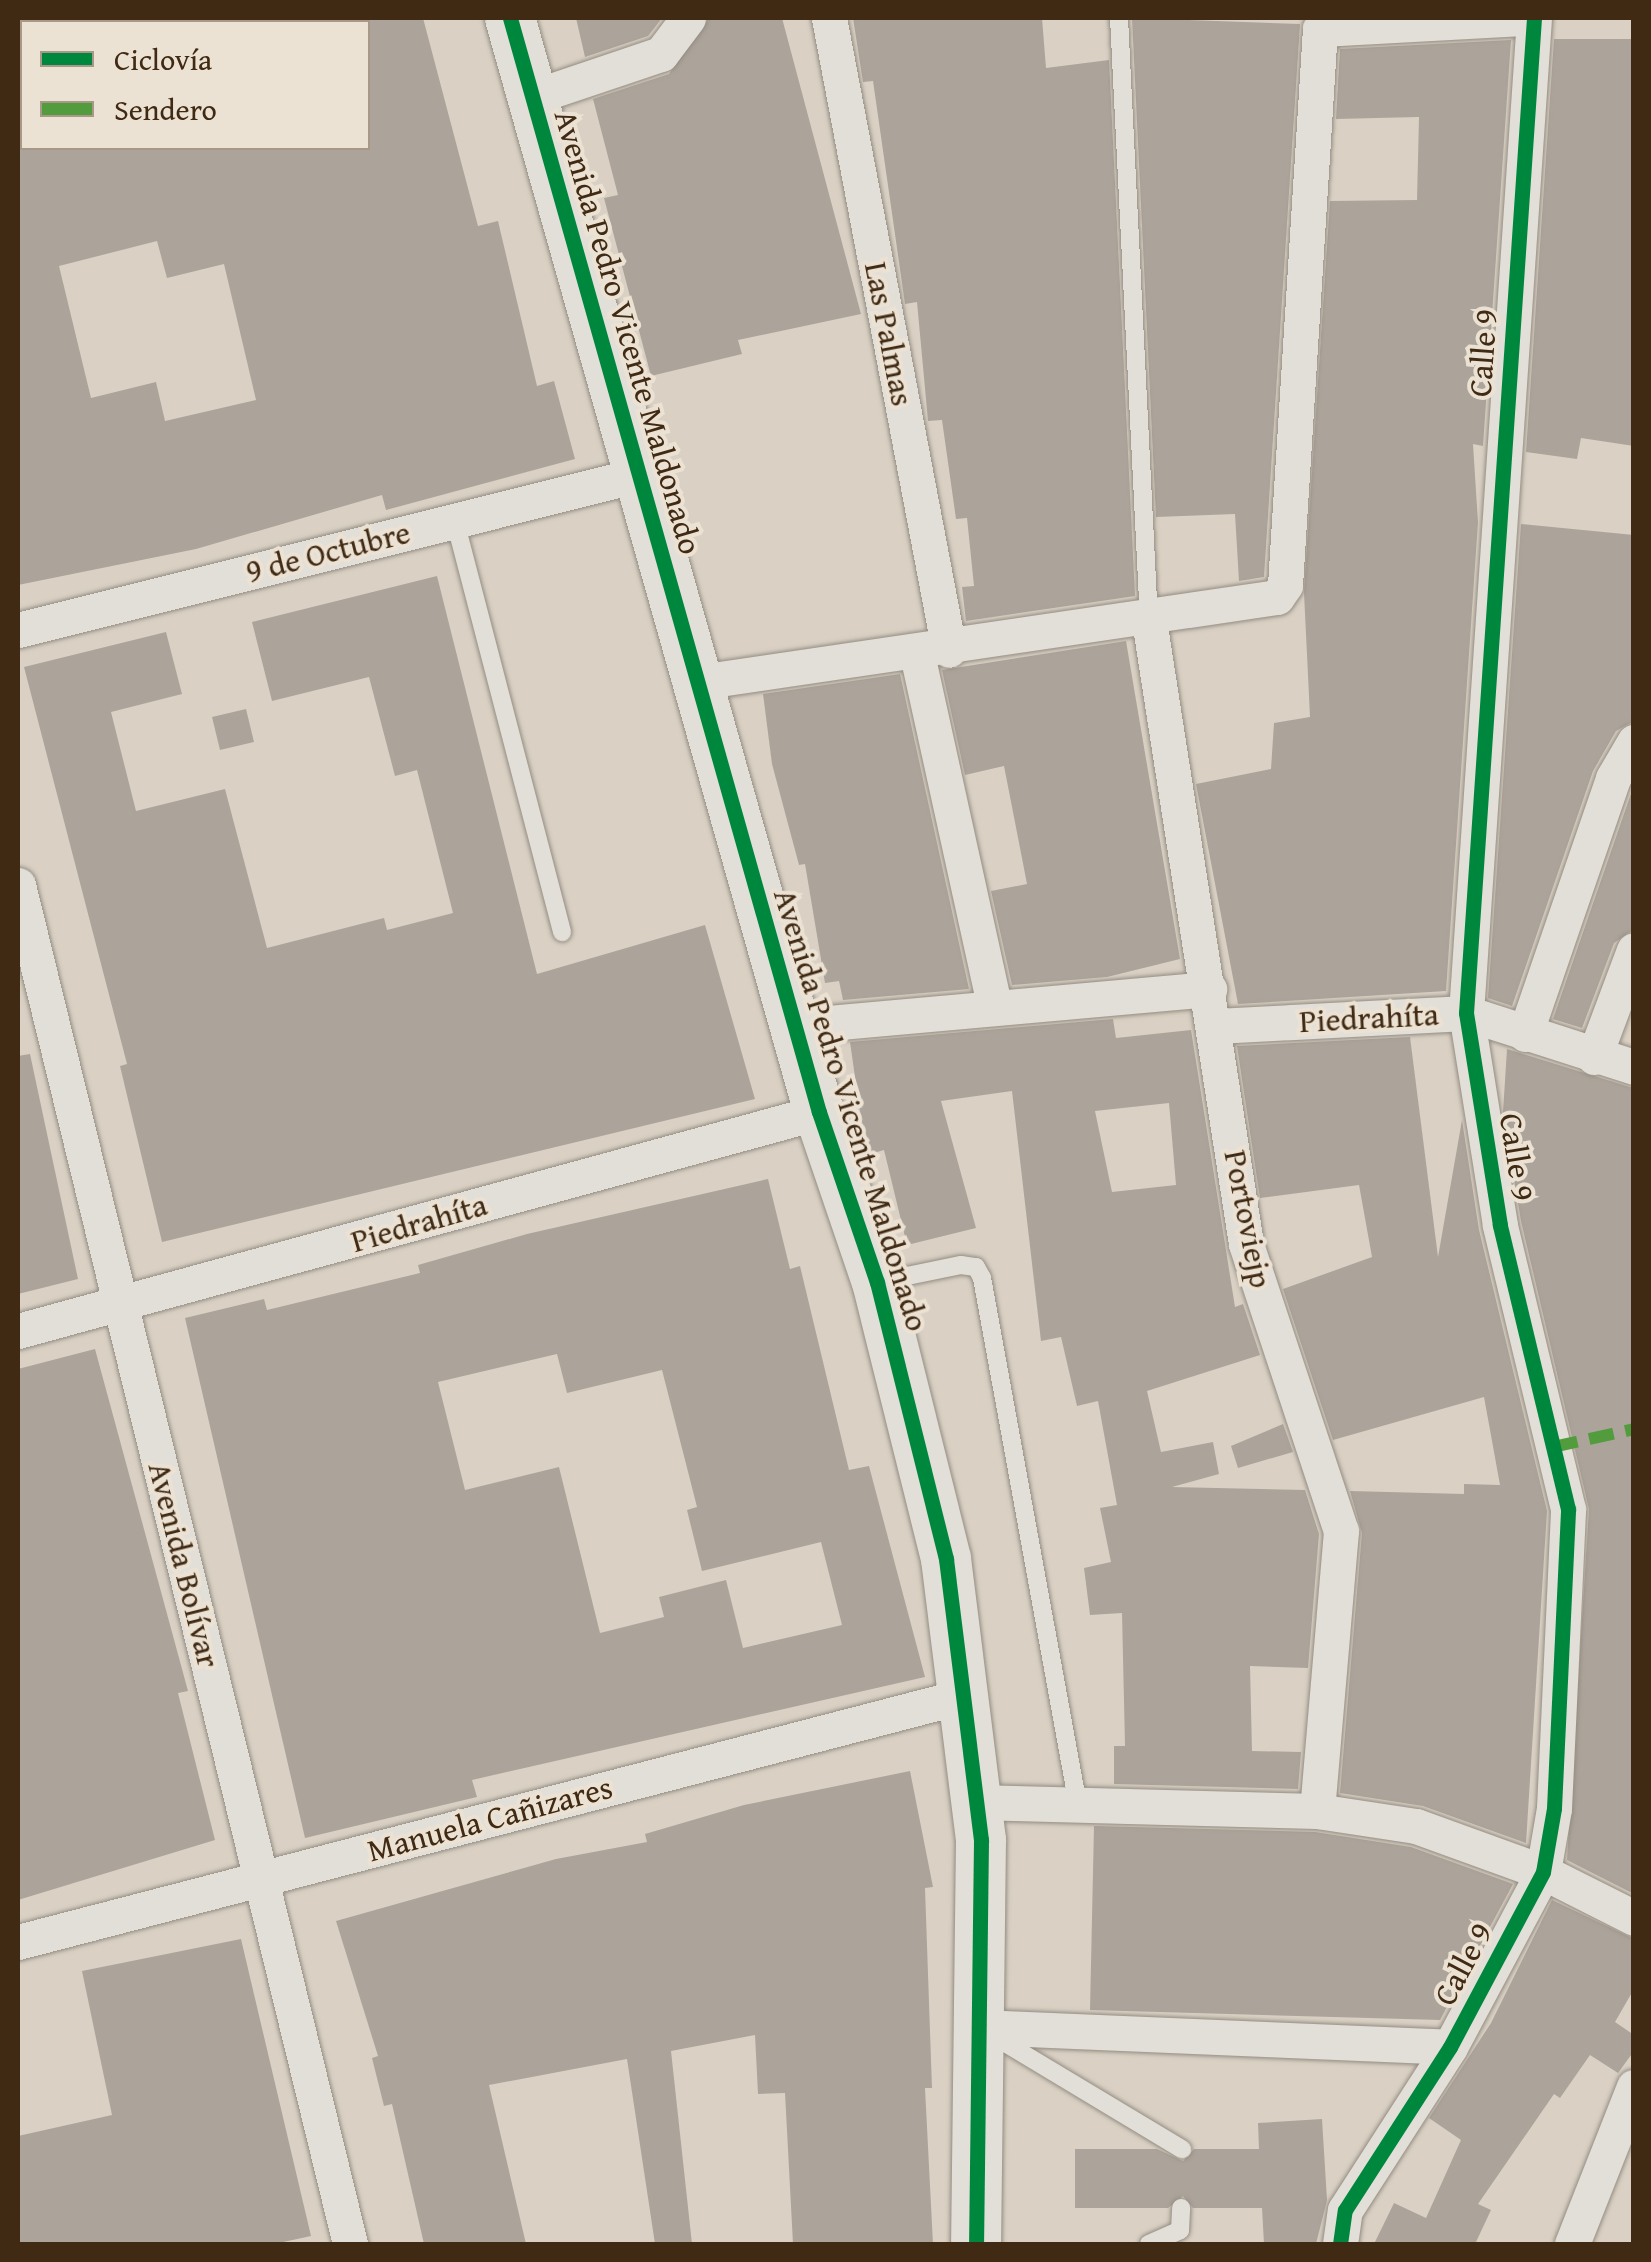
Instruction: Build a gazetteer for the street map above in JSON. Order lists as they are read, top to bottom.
{
  "streets": {
    "main road": ["Avenida Pedro Vicente Maldonado"],
    "street": [
      "Las Palmas",
      "Calle 9",
      "9 de Octubre",
      "Piedrahíta",
      "Portoviejp",
      "Avenida Bolívar",
      "Manuela Cañizares"
    ]
  },
  "crossings": [
    ["Avenida Pedro Vicente Maldonado", "9 de Octubre"],
    ["Avenida Pedro Vicente Maldonado", "Piedrahíta"],
    ["Avenida Pedro Vicente Maldonado", "Manuela Cañizares"],
    ["Calle 9", "Piedrahíta"],
    ["Piedrahíta", "Portoviejp"],
    ["Piedrahíta", "Avenida Bolívar"],
    ["Avenida Bolívar", "Manuela Cañizares"]
  ],
  "legend": ["Ciclovía", "Sendero"]
}
